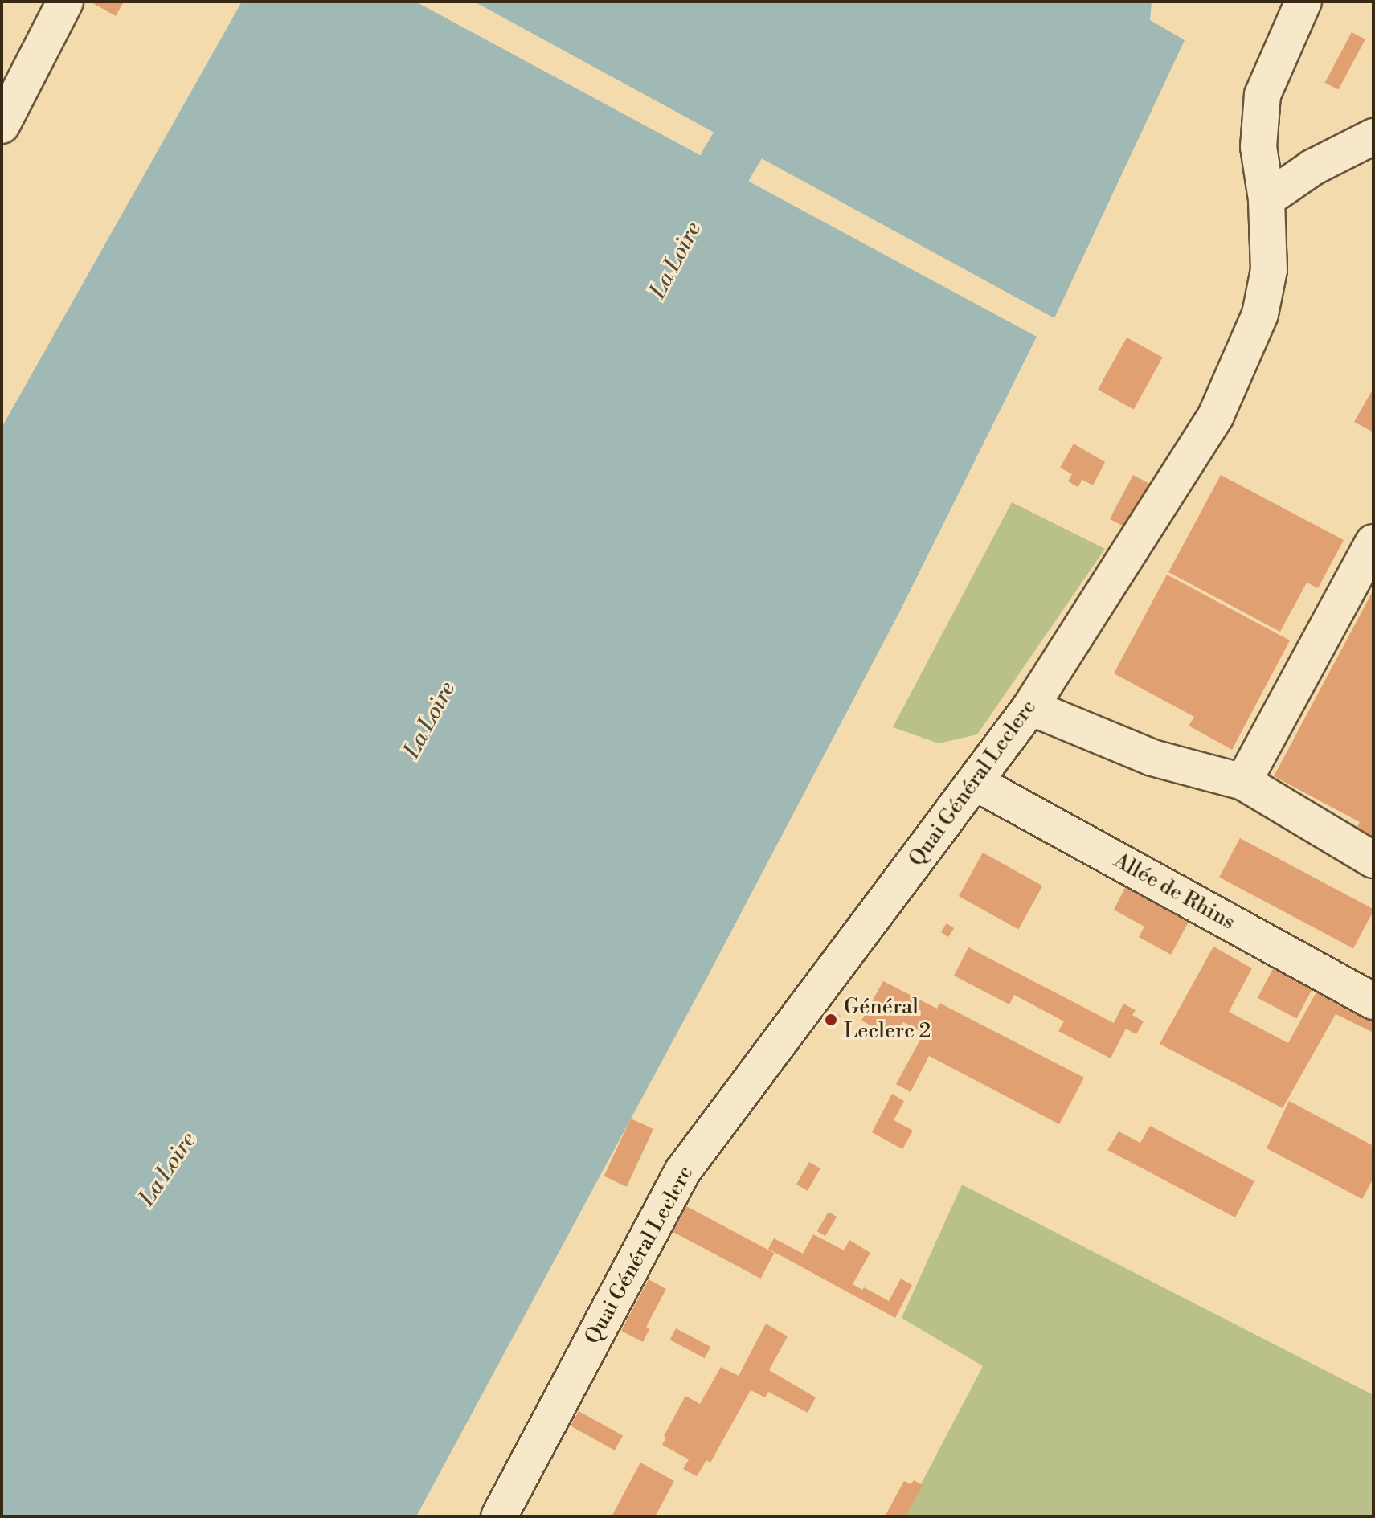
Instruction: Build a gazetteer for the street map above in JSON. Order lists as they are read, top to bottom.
{
  "streets": {
    "street": ["Quai Général Leclerc", "Allée de Rhins"]
  },
  "crossings": [
    ["Quai Général Leclerc", "Allée de Rhins"]
  ],
  "water": ["La Loire"],
  "places": ["Général Leclerc 2"]
}
